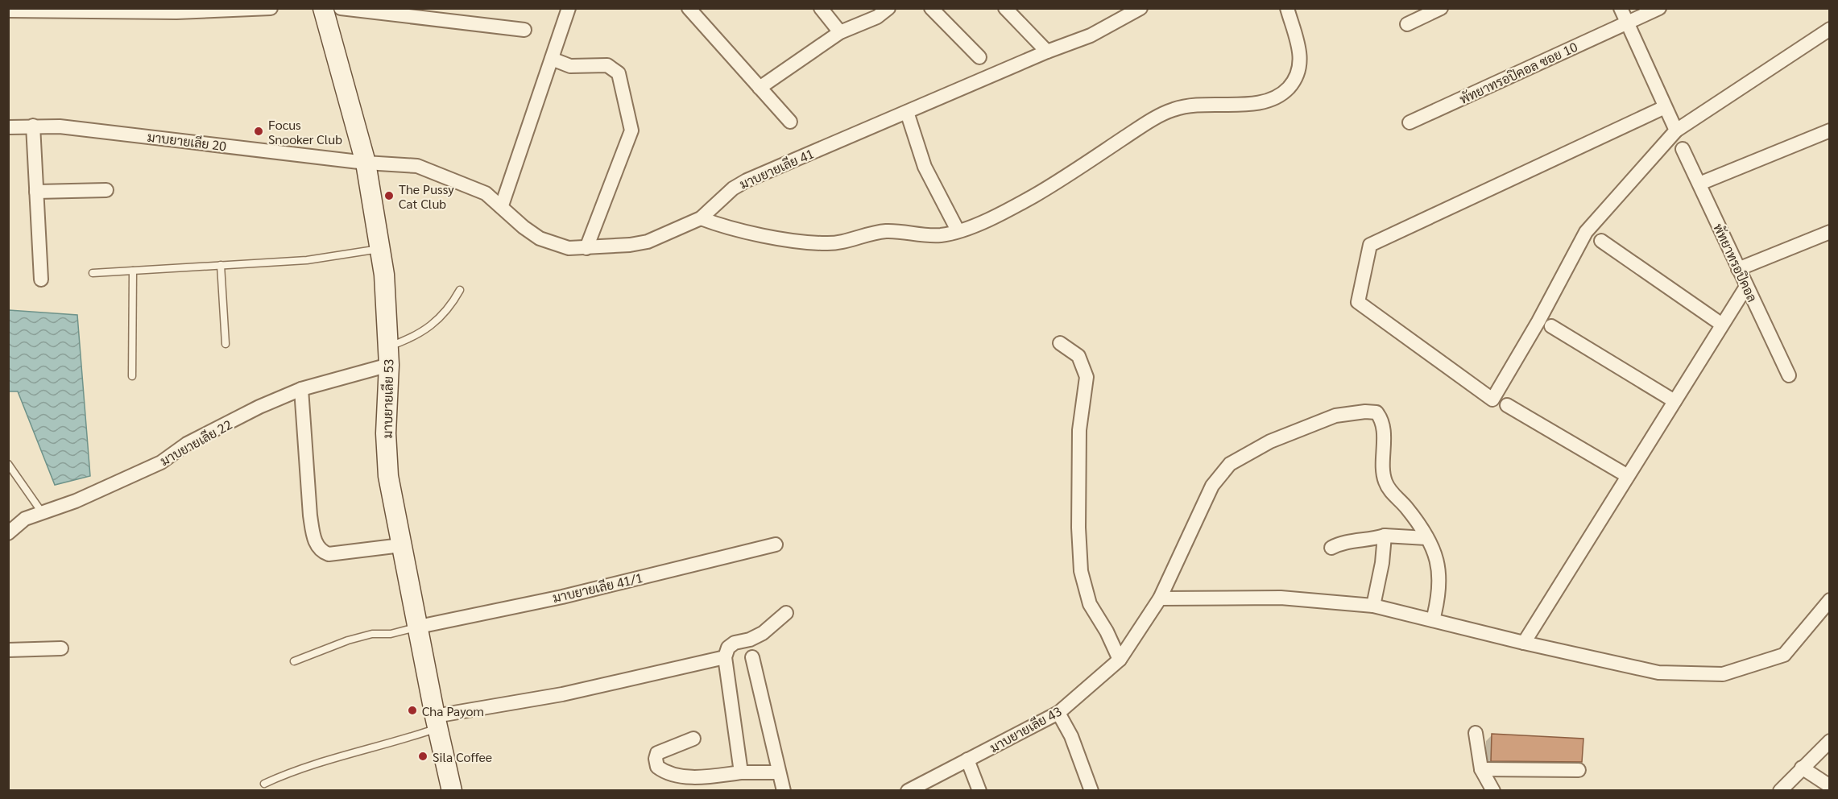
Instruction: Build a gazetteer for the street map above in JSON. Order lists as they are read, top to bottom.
{
  "streets": {
    "street": [
      "พัทยาทรอปิคอล ซอย 10",
      "มาบยายเลีย 20",
      "มาบยายเลีย 41",
      "พัทยาทรอปิคอล",
      "มาบยายเลีย 53",
      "มาบยายเลีย 22",
      "มาบยายเลีย 41/1",
      "มาบยายเลีย 43"
    ]
  },
  "crossings": [
    ["มาบยายเลีย 20", "มาบยายเลีย 41"],
    ["มาบยายเลีย 20", "มาบยายเลีย 53"],
    ["มาบยายเลีย 41", "มาบยายเลีย 53"],
    ["มาบยายเลีย 53", "มาบยายเลีย 22"],
    ["มาบยายเลีย 53", "มาบยายเลีย 41/1"]
  ],
  "places": [
    "Focus Snooker Club",
    "The Pussy Cat Club",
    "Cha Payom",
    "Sila Coffee"
  ]
}
